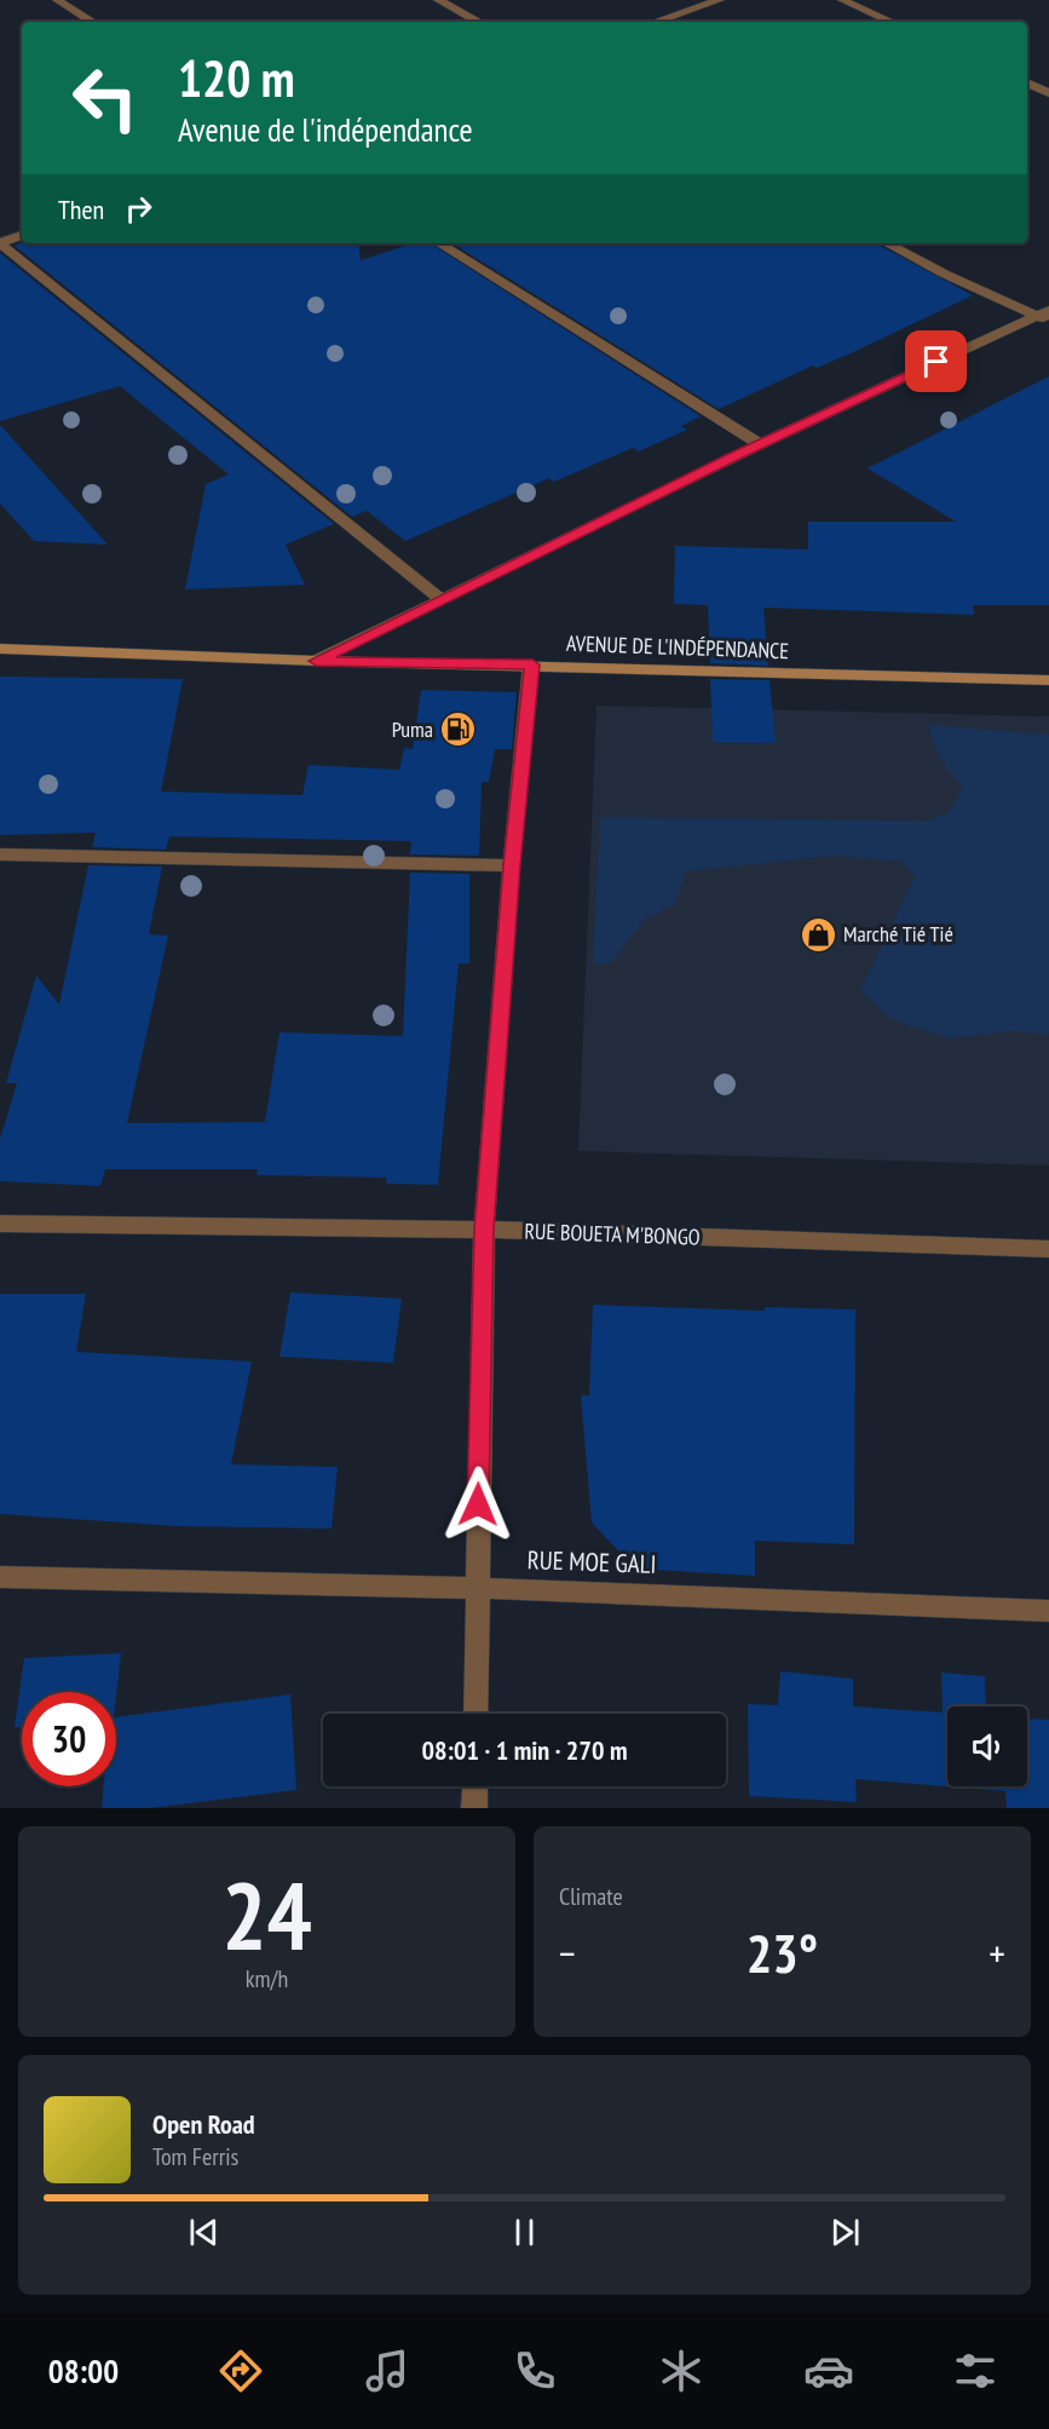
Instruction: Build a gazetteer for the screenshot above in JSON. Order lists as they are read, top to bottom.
{
  "streets": {
    "street": ["AVENUE DE L'INDÉPENDANCE", "RUE BOUETA M'BONGO", "RUE MOE GALI"]
  },
  "places": {
    "fuel station": ["Puma"],
    "shop": ["Marché Tié Tié"]
  },
  "page": {
    "turn": ["120 m", "Avenue de l'indépendance"],
    "then": "Then",
    "limit": "30",
    "trip": "08:01 · 1 min · 270 m",
    "tile": [
      ["24", "km/h"],
      "Climate"
    ],
    "heat": ["−", "23°", "+"],
    "song": ["Open Road", "Tom Ferris"],
    "tabs": "08:00"
  }
}
